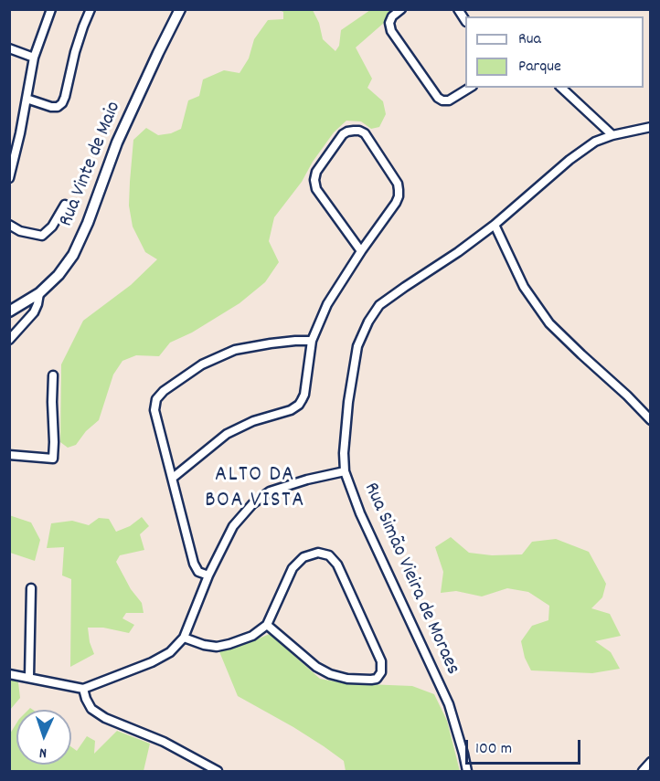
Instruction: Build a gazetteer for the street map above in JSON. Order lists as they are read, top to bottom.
{
  "streets": {
    "main road": ["Rua Vinte de Maio"],
    "street": ["Rua Simão Vieira de Moraes"]
  },
  "districts": ["ALTO DA BOA VISTA"],
  "legend": ["Rua", "Parque"],
  "scale_bar": "100 m",
  "north": "bottom"
}
